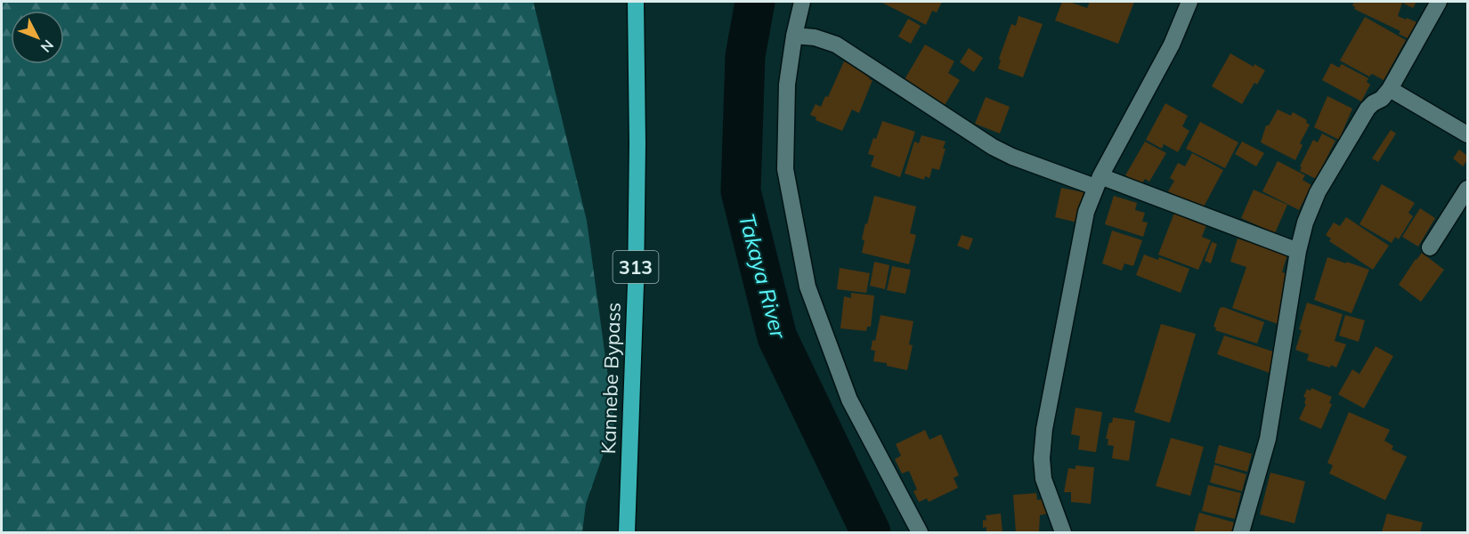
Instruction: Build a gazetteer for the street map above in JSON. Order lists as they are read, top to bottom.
{
  "streets": {
    "highway": ["313", "Kannebe Bypass"]
  },
  "water": ["Takaya River"],
  "north": "bottom right"
}
